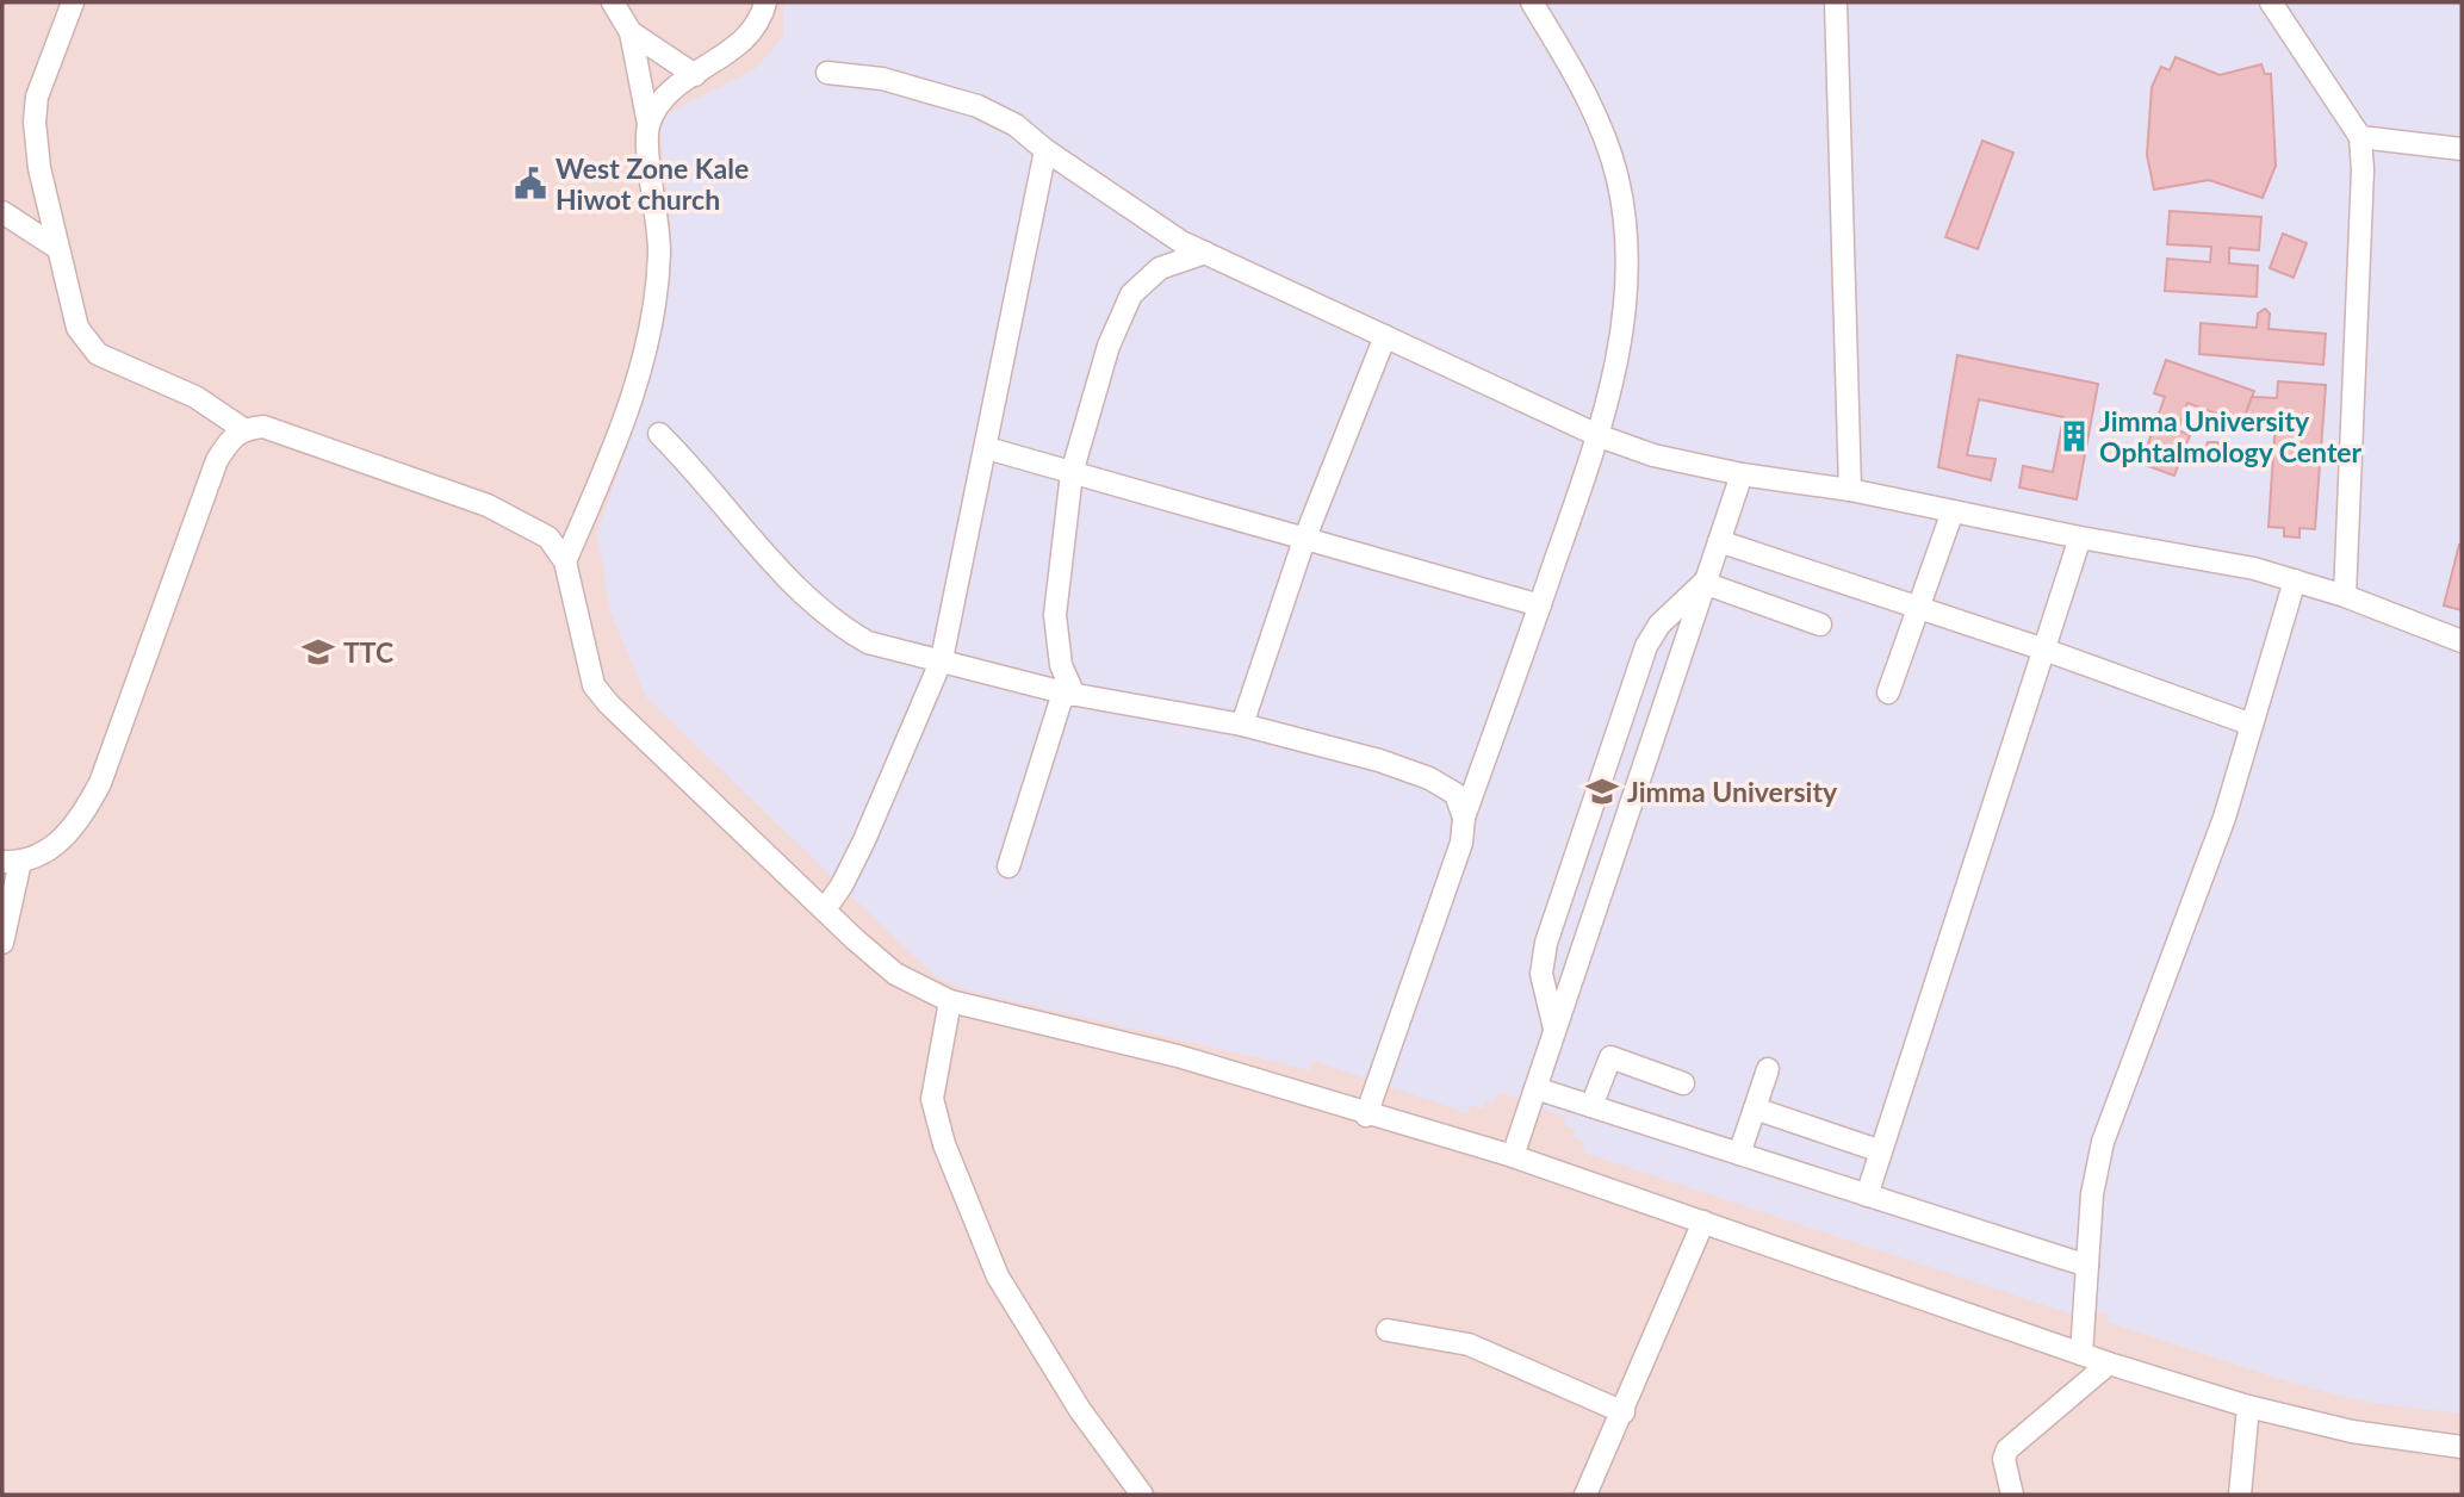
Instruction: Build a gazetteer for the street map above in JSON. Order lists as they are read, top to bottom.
{
  "places": {
    "public building": ["West Zone Kale Hiwot church"],
    "building": ["Jimma University Ophtalmology Center"],
    "school or university": ["TTC", "Jimma University"]
  }
}
